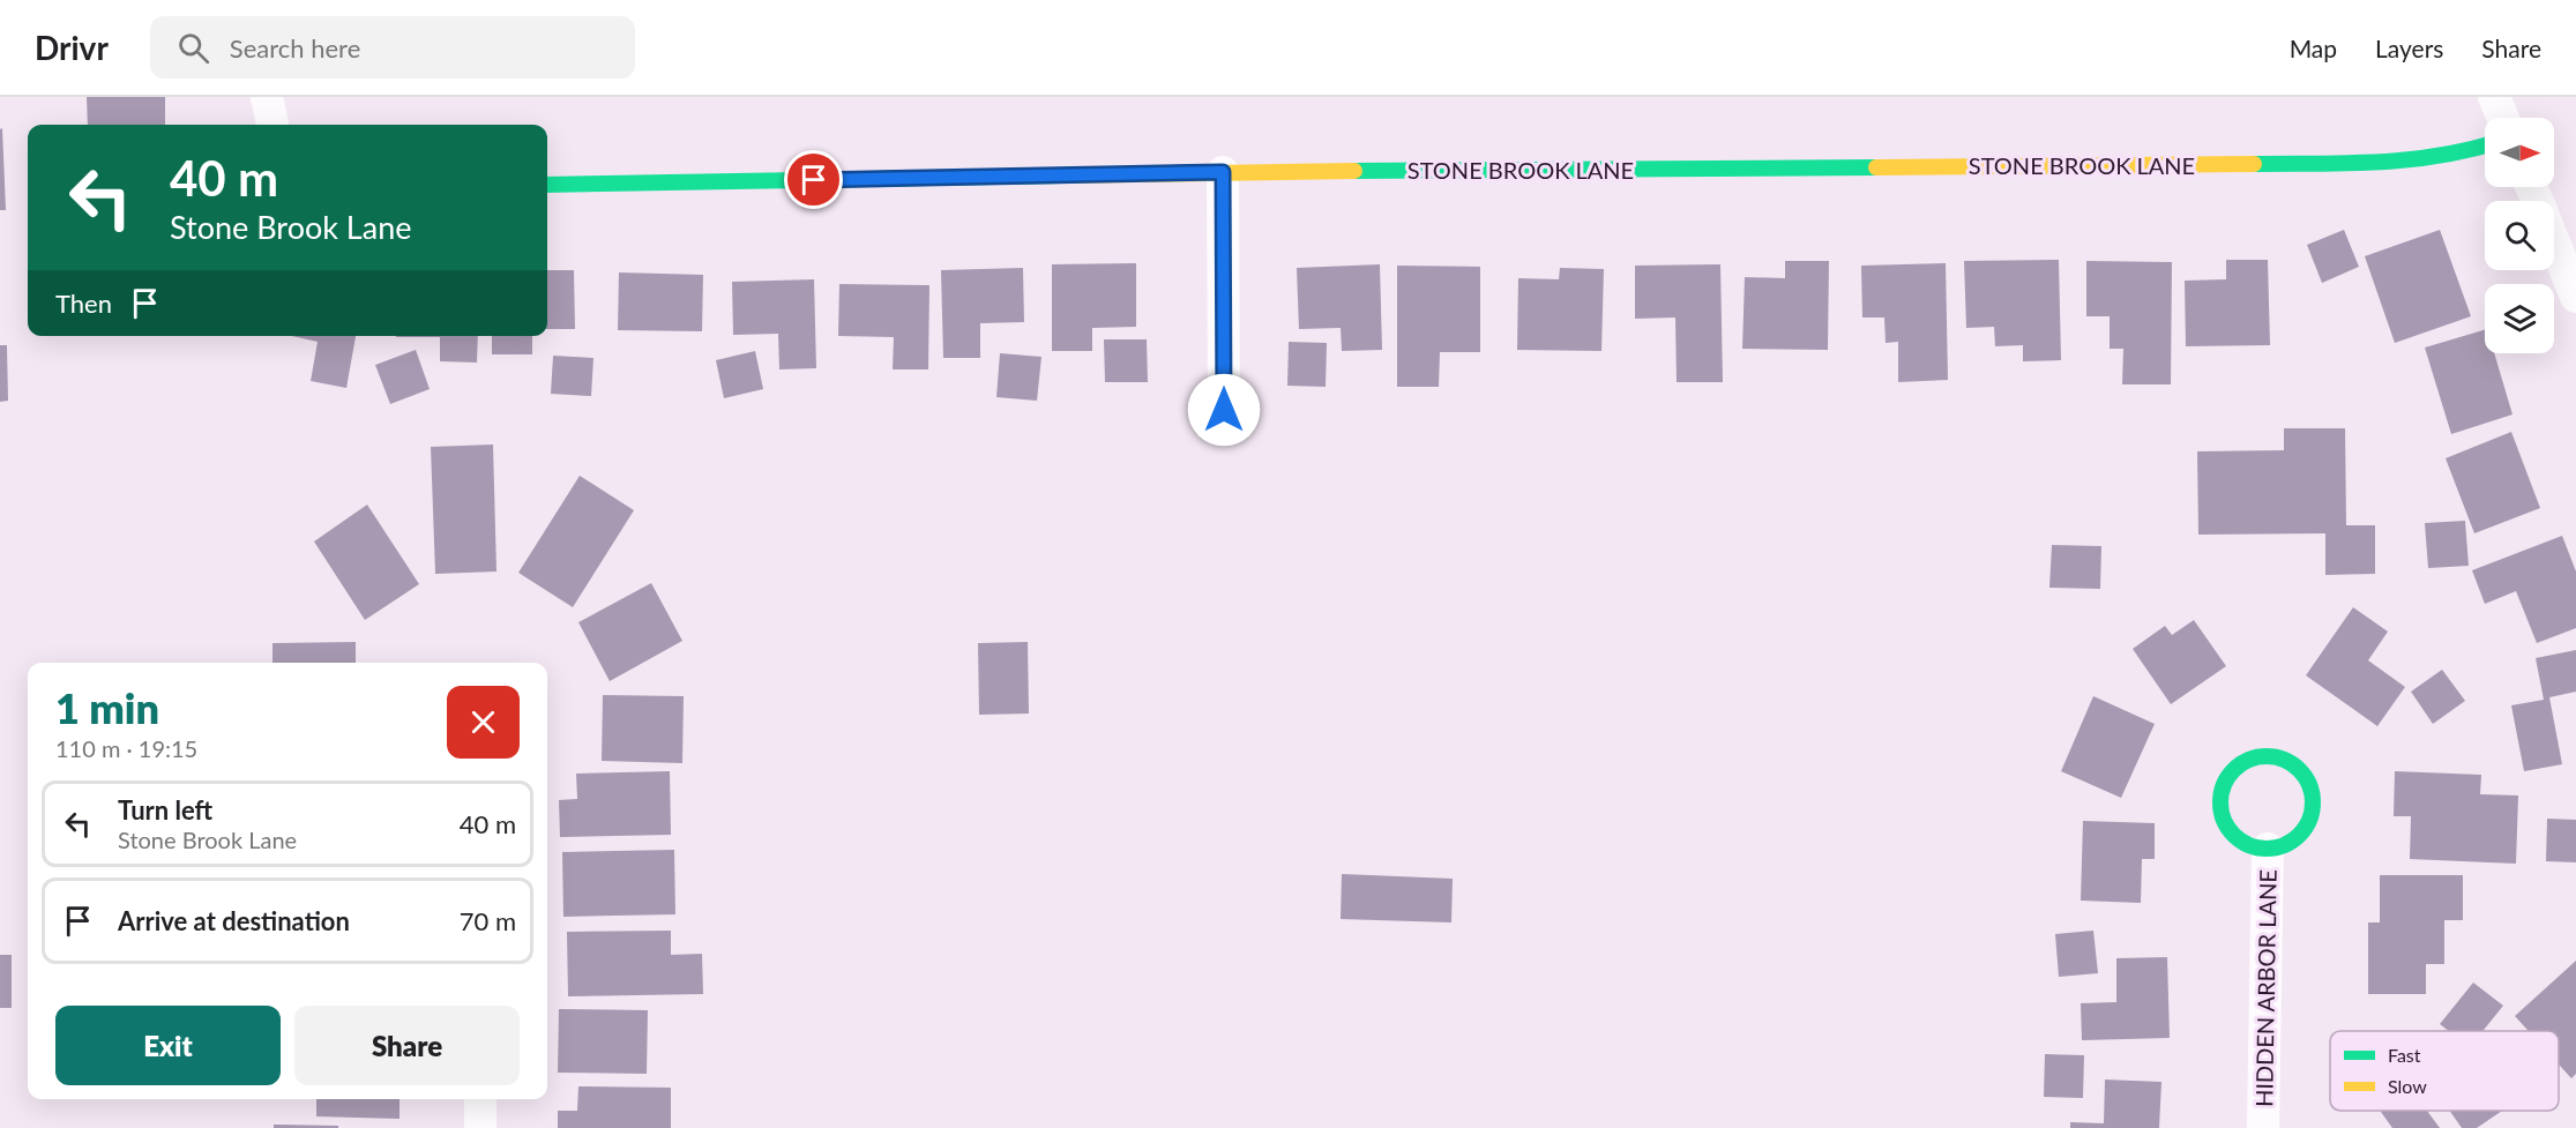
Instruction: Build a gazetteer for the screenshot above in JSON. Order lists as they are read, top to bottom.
{
  "streets": {
    "street": ["STONE BROOK LANE", "HIDDEN ARBOR LANE"]
  },
  "legend": ["Fast", "Slow"],
  "north": "right",
  "page": {
    "header": "Drivr",
    "search": "Search here",
    "nav": ["Map", "Layers", "Share"],
    "turn": ["40 m", "Stone Brook Lane"],
    "then": "Then",
    "heading": ["1 min", "110 m · 19:15"],
    "list": [
      {
        "name": "Turn left",
        "note": "Stone Brook Lane",
        "value": "40 m"
      },
      {
        "name": "Arrive at destination",
        "value": "70 m"
      }
    ],
    "buttons": ["Exit", "Share"]
  }
}
